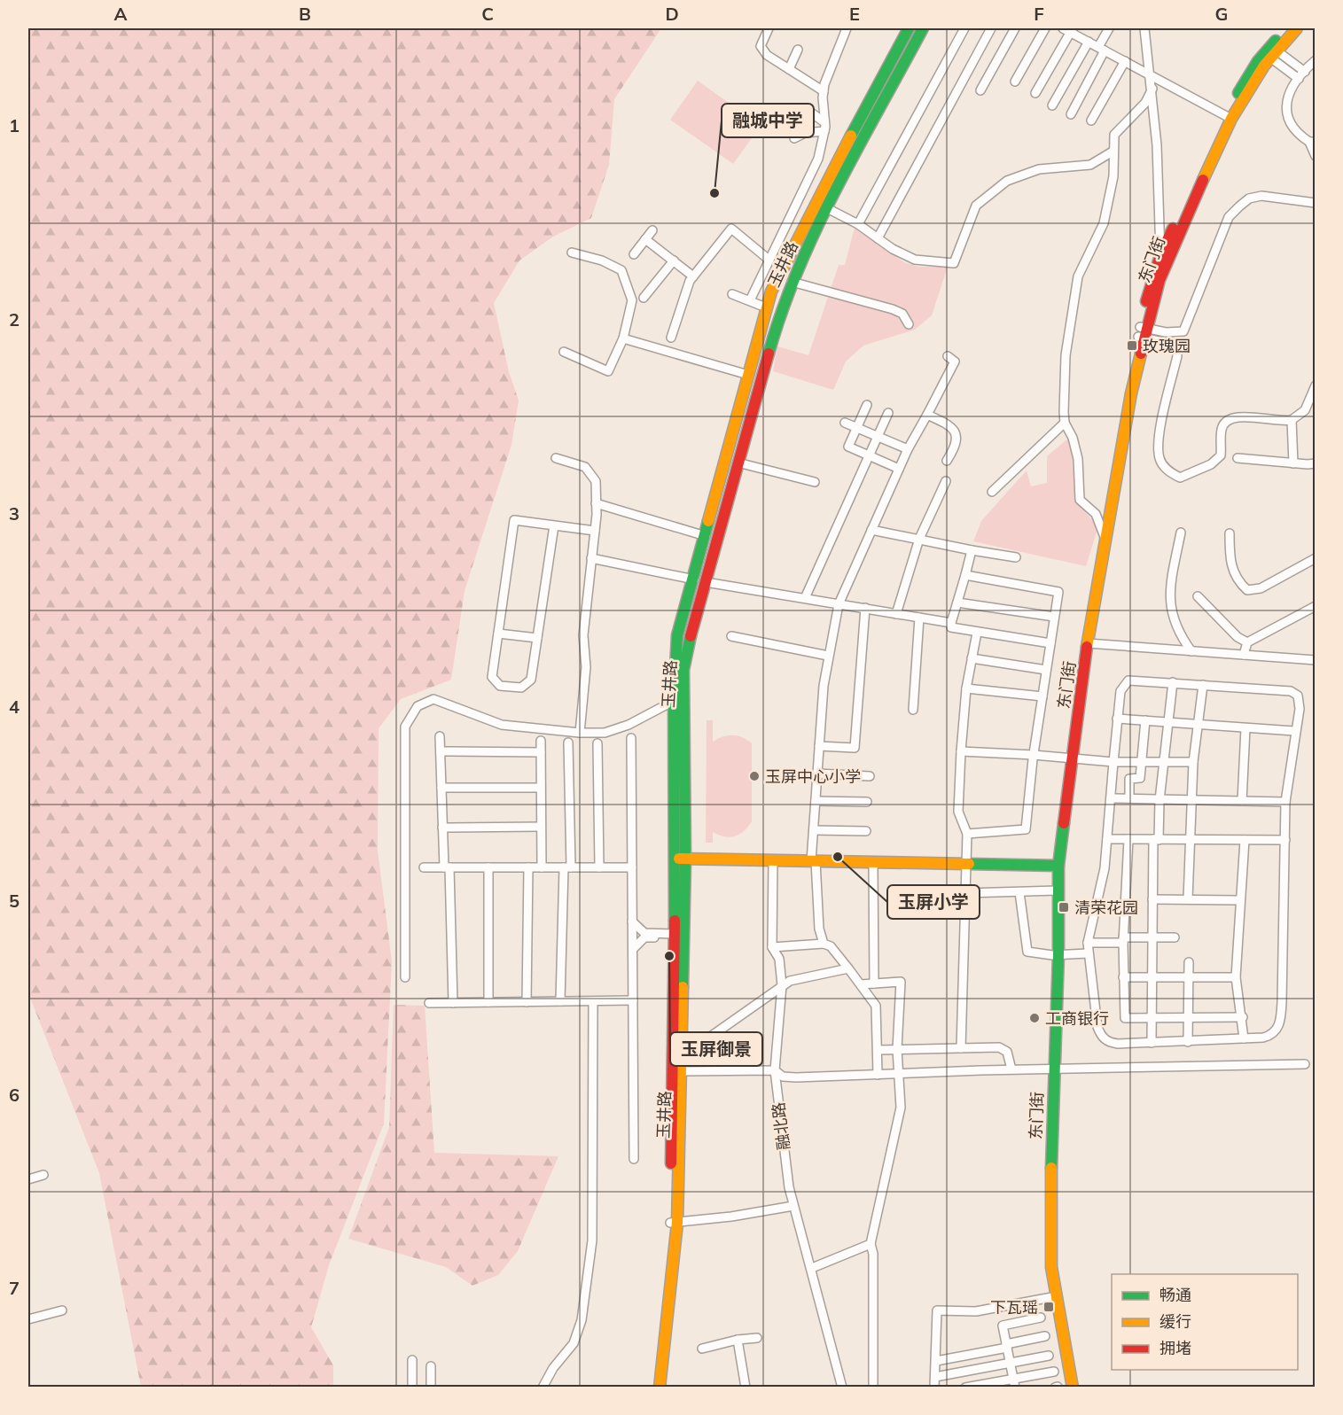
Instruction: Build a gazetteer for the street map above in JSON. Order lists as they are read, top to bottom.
{
  "streets": {
    "street": ["东门街", "玉井路", "融北路"]
  },
  "places": {
    "other": [
      "融城中学",
      "玉屏中心小学",
      "玉屏小学",
      "玉屏御景",
      "工商银行"
    ],
    "transit": ["玫瑰园", "清荣花园", "下瓦瑶"]
  },
  "legend": ["畅通", "缓行", "拥堵"],
  "grid": {
    "columns": [
      "A",
      "B",
      "C",
      "D",
      "E",
      "F",
      "G"
    ],
    "rows": [
      "1",
      "2",
      "3",
      "4",
      "5",
      "6",
      "7"
    ]
  }
}
